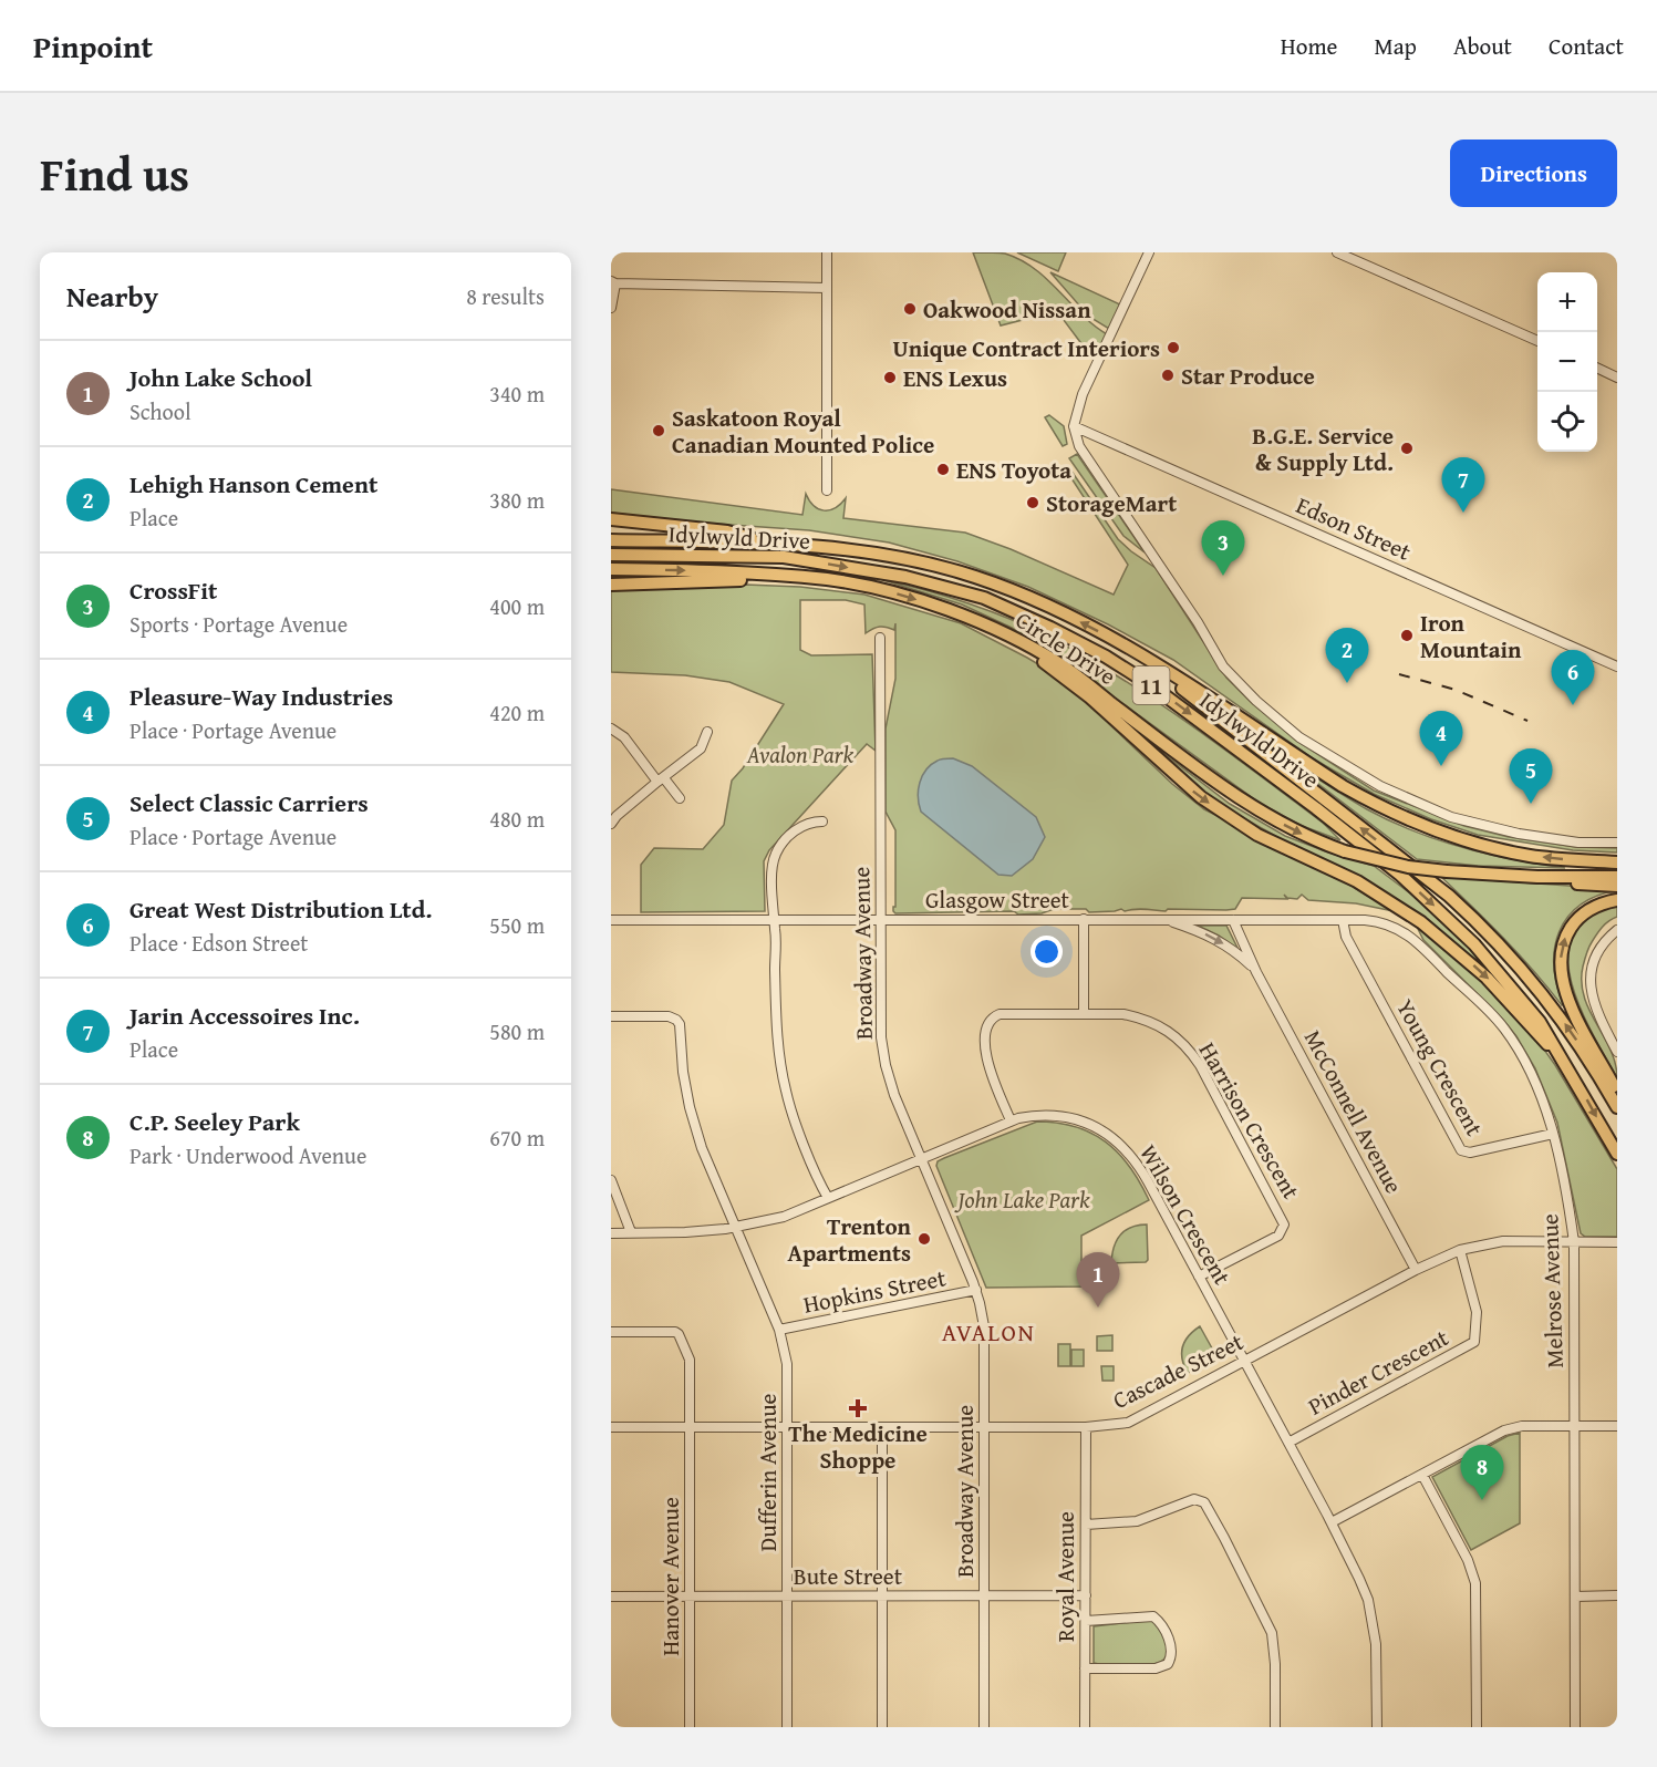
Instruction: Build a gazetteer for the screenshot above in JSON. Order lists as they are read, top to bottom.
{
  "streets": {
    "highway": ["Idylwyld Drive", "Circle Drive", "11"],
    "street": [
      "Edson Street",
      "Glasgow Street",
      "Broadway Avenue",
      "Young Crescent",
      "McConnell Avenue",
      "Harrison Crescent",
      "Wilson Crescent",
      "Hopkins Street",
      "Melrose Avenue",
      "Cascade Street",
      "Pinder Crescent",
      "Dufferin Avenue",
      "Bute Street",
      "Hanover Avenue",
      "Royal Avenue"
    ]
  },
  "crossings": [
    ["Idylwyld Drive", "Circle Drive"],
    ["Idylwyld Drive", "11"],
    ["Glasgow Street", "Broadway Avenue"],
    ["Glasgow Street", "Young Crescent"],
    ["Glasgow Street", "McConnell Avenue"],
    ["Glasgow Street", "Melrose Avenue"],
    ["Broadway Avenue", "Wilson Crescent"],
    ["Broadway Avenue", "Hopkins Street"],
    ["Broadway Avenue", "Cascade Street"],
    ["Broadway Avenue", "Bute Street"],
    ["Young Crescent", "Melrose Avenue"],
    ["McConnell Avenue", "Cascade Street"],
    ["Harrison Crescent", "Wilson Crescent"],
    ["Wilson Crescent", "Cascade Street"],
    ["Wilson Crescent", "Pinder Crescent"],
    ["Wilson Crescent", "Dufferin Avenue"],
    ["Hopkins Street", "Dufferin Avenue"],
    ["Melrose Avenue", "Cascade Street"],
    ["Cascade Street", "Pinder Crescent"],
    ["Cascade Street", "Dufferin Avenue"],
    ["Cascade Street", "Hanover Avenue"],
    ["Cascade Street", "Royal Avenue"],
    ["Dufferin Avenue", "Bute Street"],
    ["Bute Street", "Hanover Avenue"],
    ["Bute Street", "Royal Avenue"]
  ],
  "districts": ["AVALON"],
  "parks": ["Avalon Park", "John Lake Park"],
  "places": {
    "other": [
      "Oakwood Nissan",
      "Unique Contract Interiors",
      "Star Produce",
      "ENS Lexus",
      "Saskatoon Royal Canadian Mounted Police",
      "B.G.E. Service & Supply Ltd.",
      "ENS Toyota",
      "StorageMart",
      "Iron Mountain",
      "Trenton Apartments"
    ],
    "health": ["The Medicine Shoppe"]
  },
  "page": {
    "header": "Pinpoint",
    "nav": [
      "Home",
      "Map",
      "About",
      "Contact"
    ],
    "title": "Find us",
    "buttons": "Directions",
    "heading": ["Nearby", "8 results"],
    "map_buttons": ["+", "−"],
    "list": [
      {
        "mark": "1",
        "name": "John Lake School",
        "note": "School",
        "value": "340 m"
      },
      {
        "mark": "2",
        "name": "Lehigh Hanson Cement",
        "note": "Place",
        "value": "380 m"
      },
      {
        "mark": "3",
        "name": "CrossFit",
        "note": "Sports · Portage Avenue",
        "value": "400 m"
      },
      {
        "mark": "4",
        "name": "Pleasure-Way Industries",
        "note": "Place · Portage Avenue",
        "value": "420 m"
      },
      {
        "mark": "5",
        "name": "Select Classic Carriers",
        "note": "Place · Portage Avenue",
        "value": "480 m"
      },
      {
        "mark": "6",
        "name": "Great West Distribution Ltd.",
        "note": "Place · Edson Street",
        "value": "550 m"
      },
      {
        "mark": "7",
        "name": "Jarin Accessoires Inc.",
        "note": "Place",
        "value": "580 m"
      },
      {
        "mark": "8",
        "name": "C.P. Seeley Park",
        "note": "Park · Underwood Avenue",
        "value": "670 m"
      }
    ],
    "pins": [
      "7",
      "3",
      "2",
      "6",
      "4",
      "5",
      "1",
      "8"
    ]
  }
}
